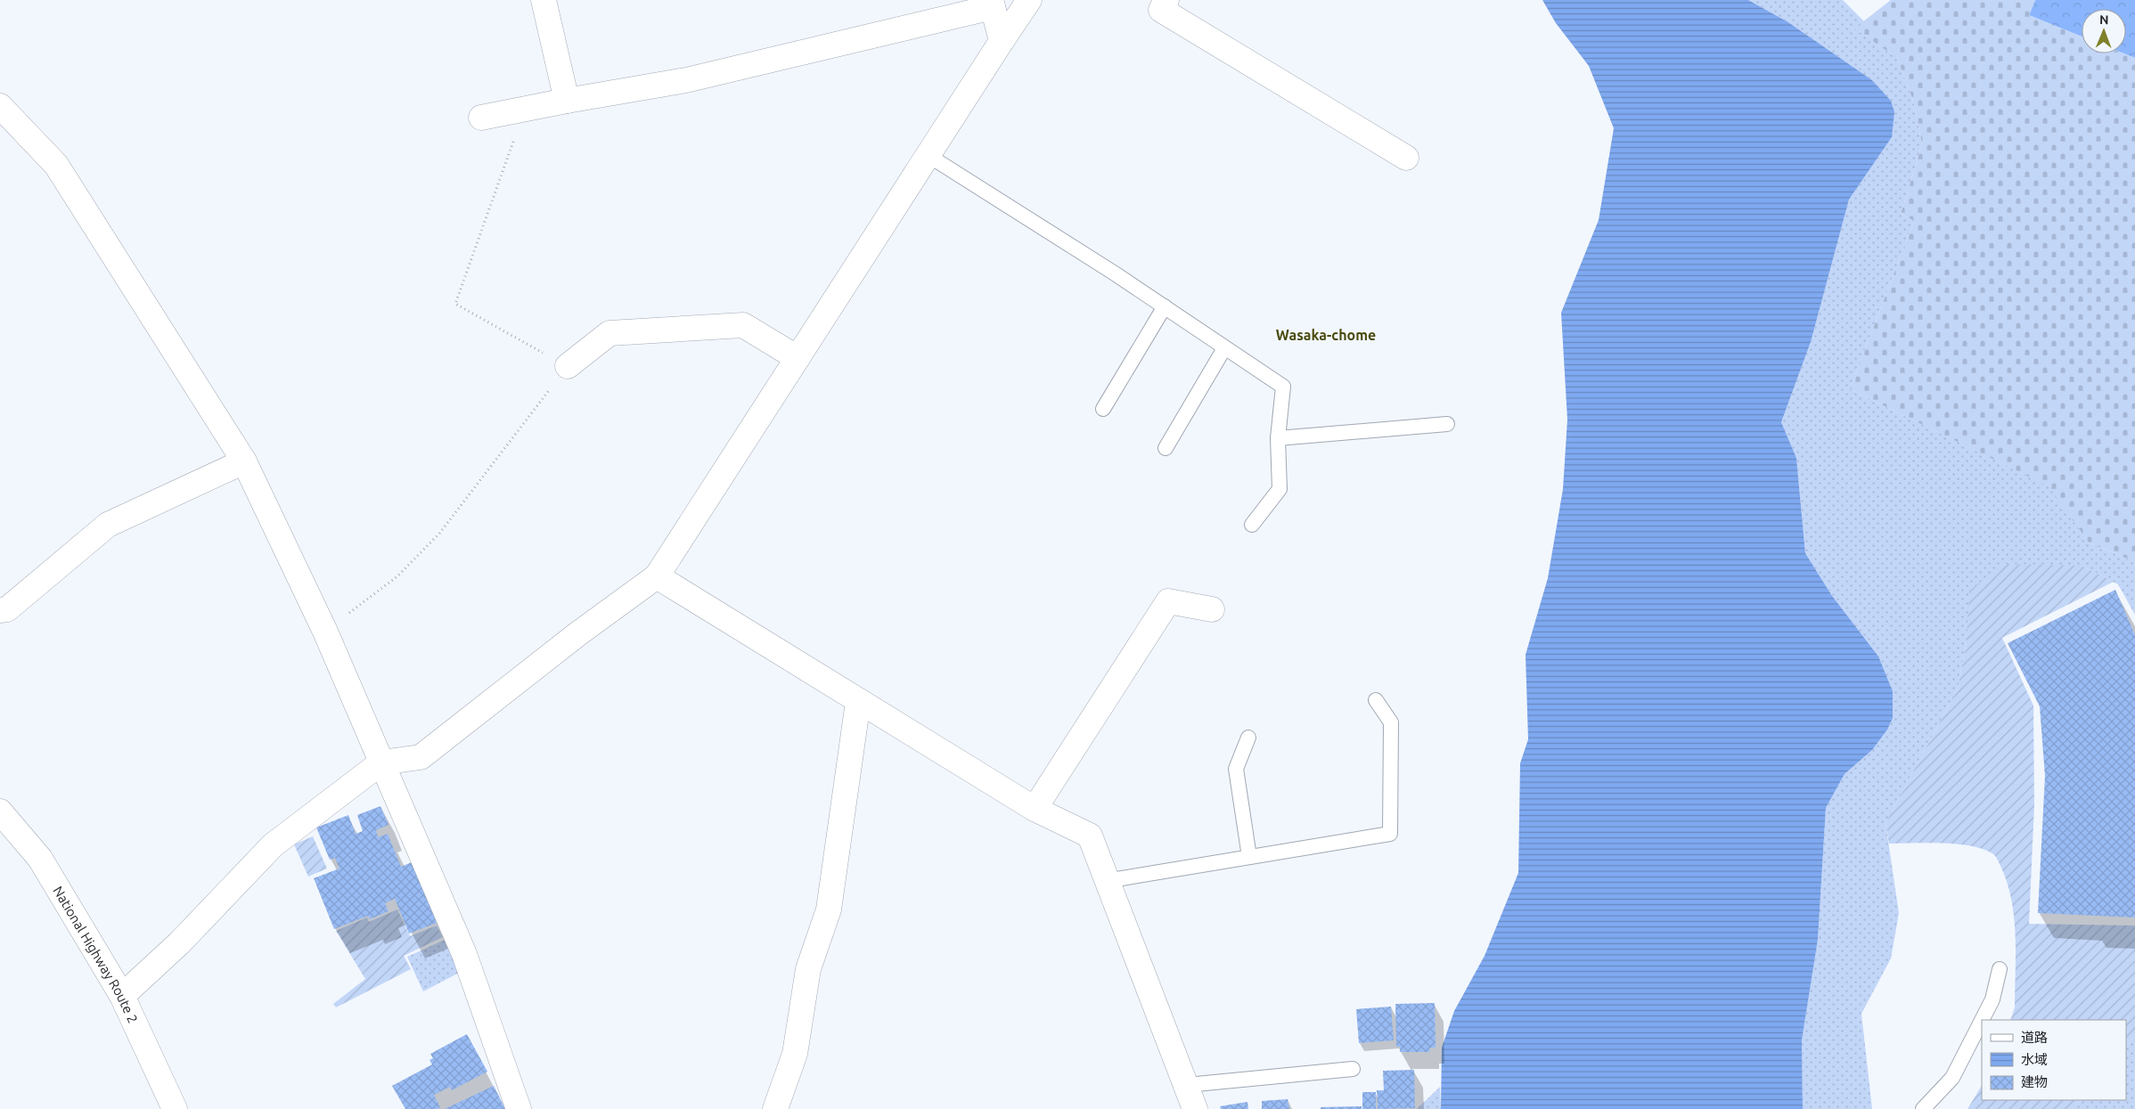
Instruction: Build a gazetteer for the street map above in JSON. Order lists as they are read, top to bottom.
{
  "streets": {
    "main road": ["National Highway Route 2"]
  },
  "districts": ["Wasaka-chome"],
  "legend": ["道路", "水域", "建物"],
  "north": "top"
}
